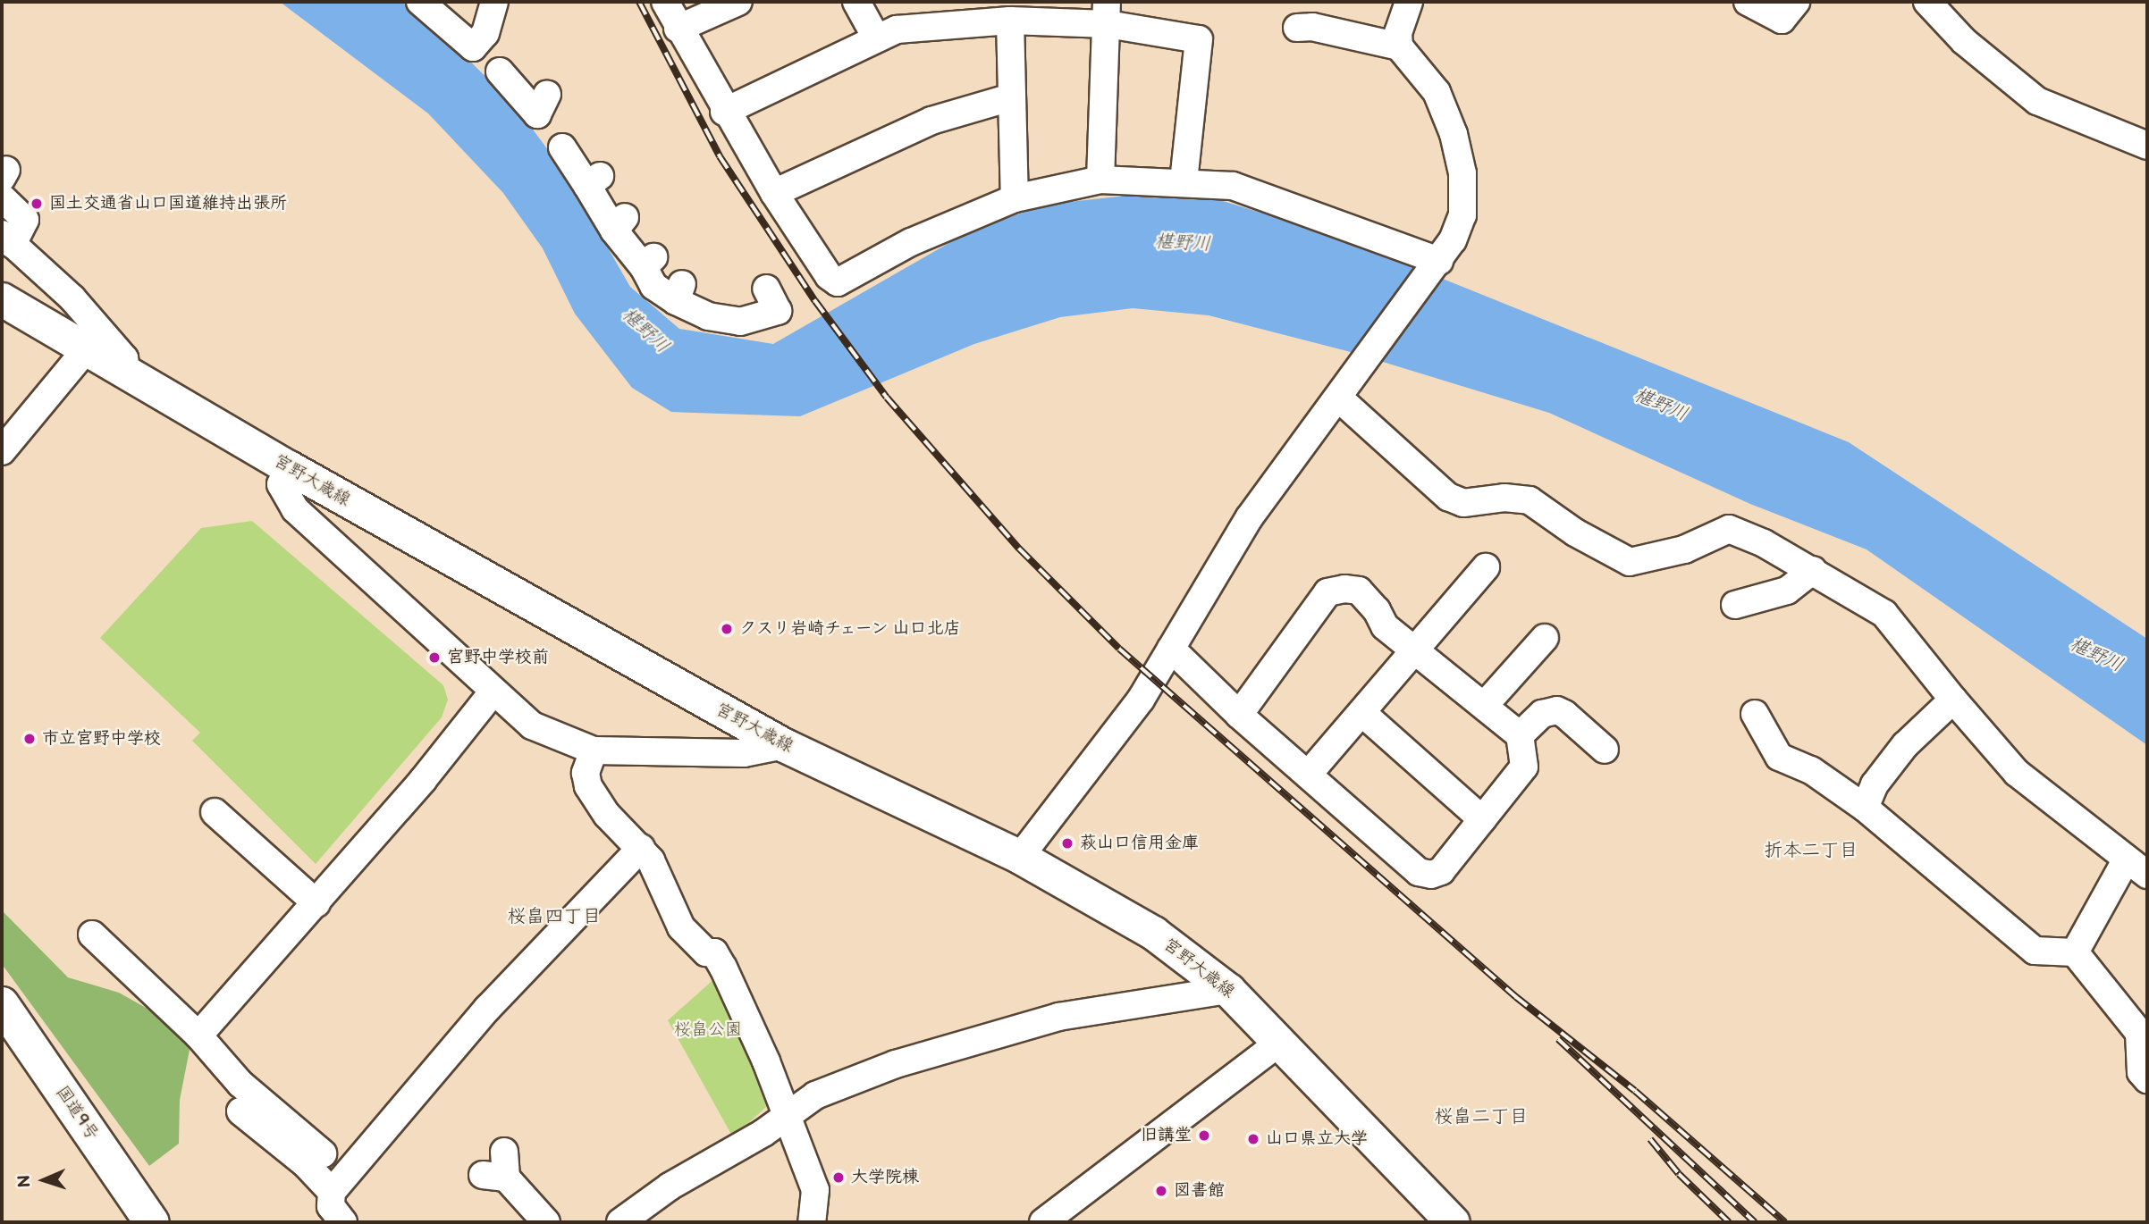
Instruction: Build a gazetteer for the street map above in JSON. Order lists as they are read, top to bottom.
{
  "streets": {
    "highway": ["国道9号"],
    "main road": ["宮野大歳線"]
  },
  "districts": ["折本二丁目", "桜畠四丁目", "桜畠二丁目"],
  "water": ["椹野川"],
  "parks": ["桜畠公園"],
  "places": [
    "国土交通省山口国道維持出張所",
    "クスリ岩崎チェーン 山口北店",
    "宮野中学校前",
    "市立宮野中学校",
    "萩山口信用金庫",
    "旧講堂",
    "山口県立大学",
    "大学院棟",
    "図書館"
  ],
  "north": "left"
}
